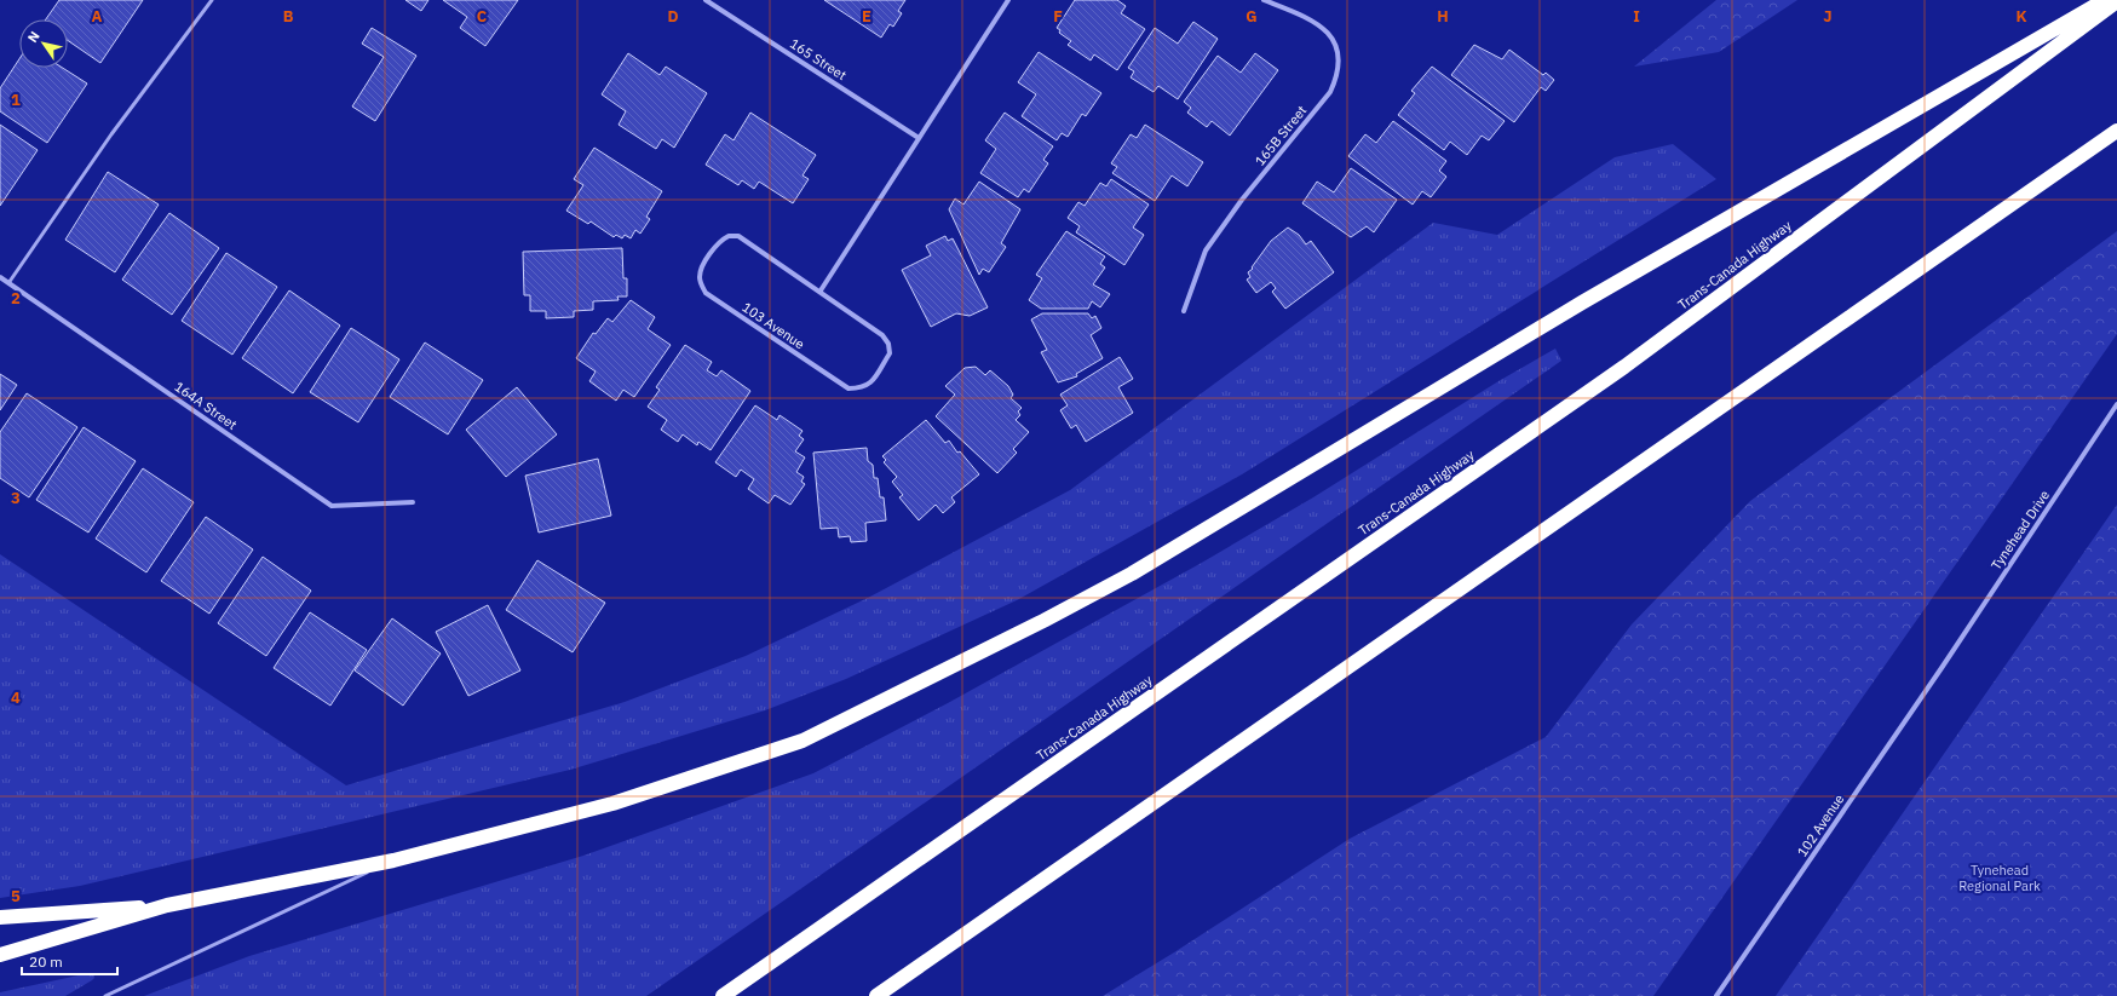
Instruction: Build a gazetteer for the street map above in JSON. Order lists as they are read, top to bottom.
{
  "streets": {
    "highway": ["Trans-Canada Highway"],
    "street": [
      "165 Street",
      "165B Street",
      "103 Avenue",
      "164A Street",
      "Tynehead Drive",
      "102 Avenue"
    ]
  },
  "crossings": [
    ["Tynehead Drive", "102 Avenue"]
  ],
  "parks": ["Tynehead Regional Park"],
  "scale_bar": "20 m",
  "north": "top left",
  "grid": {
    "columns": [
      "A",
      "B",
      "C",
      "D",
      "E",
      "F",
      "G",
      "H",
      "I",
      "J",
      "K"
    ],
    "rows": [
      "1",
      "2",
      "3",
      "4",
      "5"
    ]
  }
}
